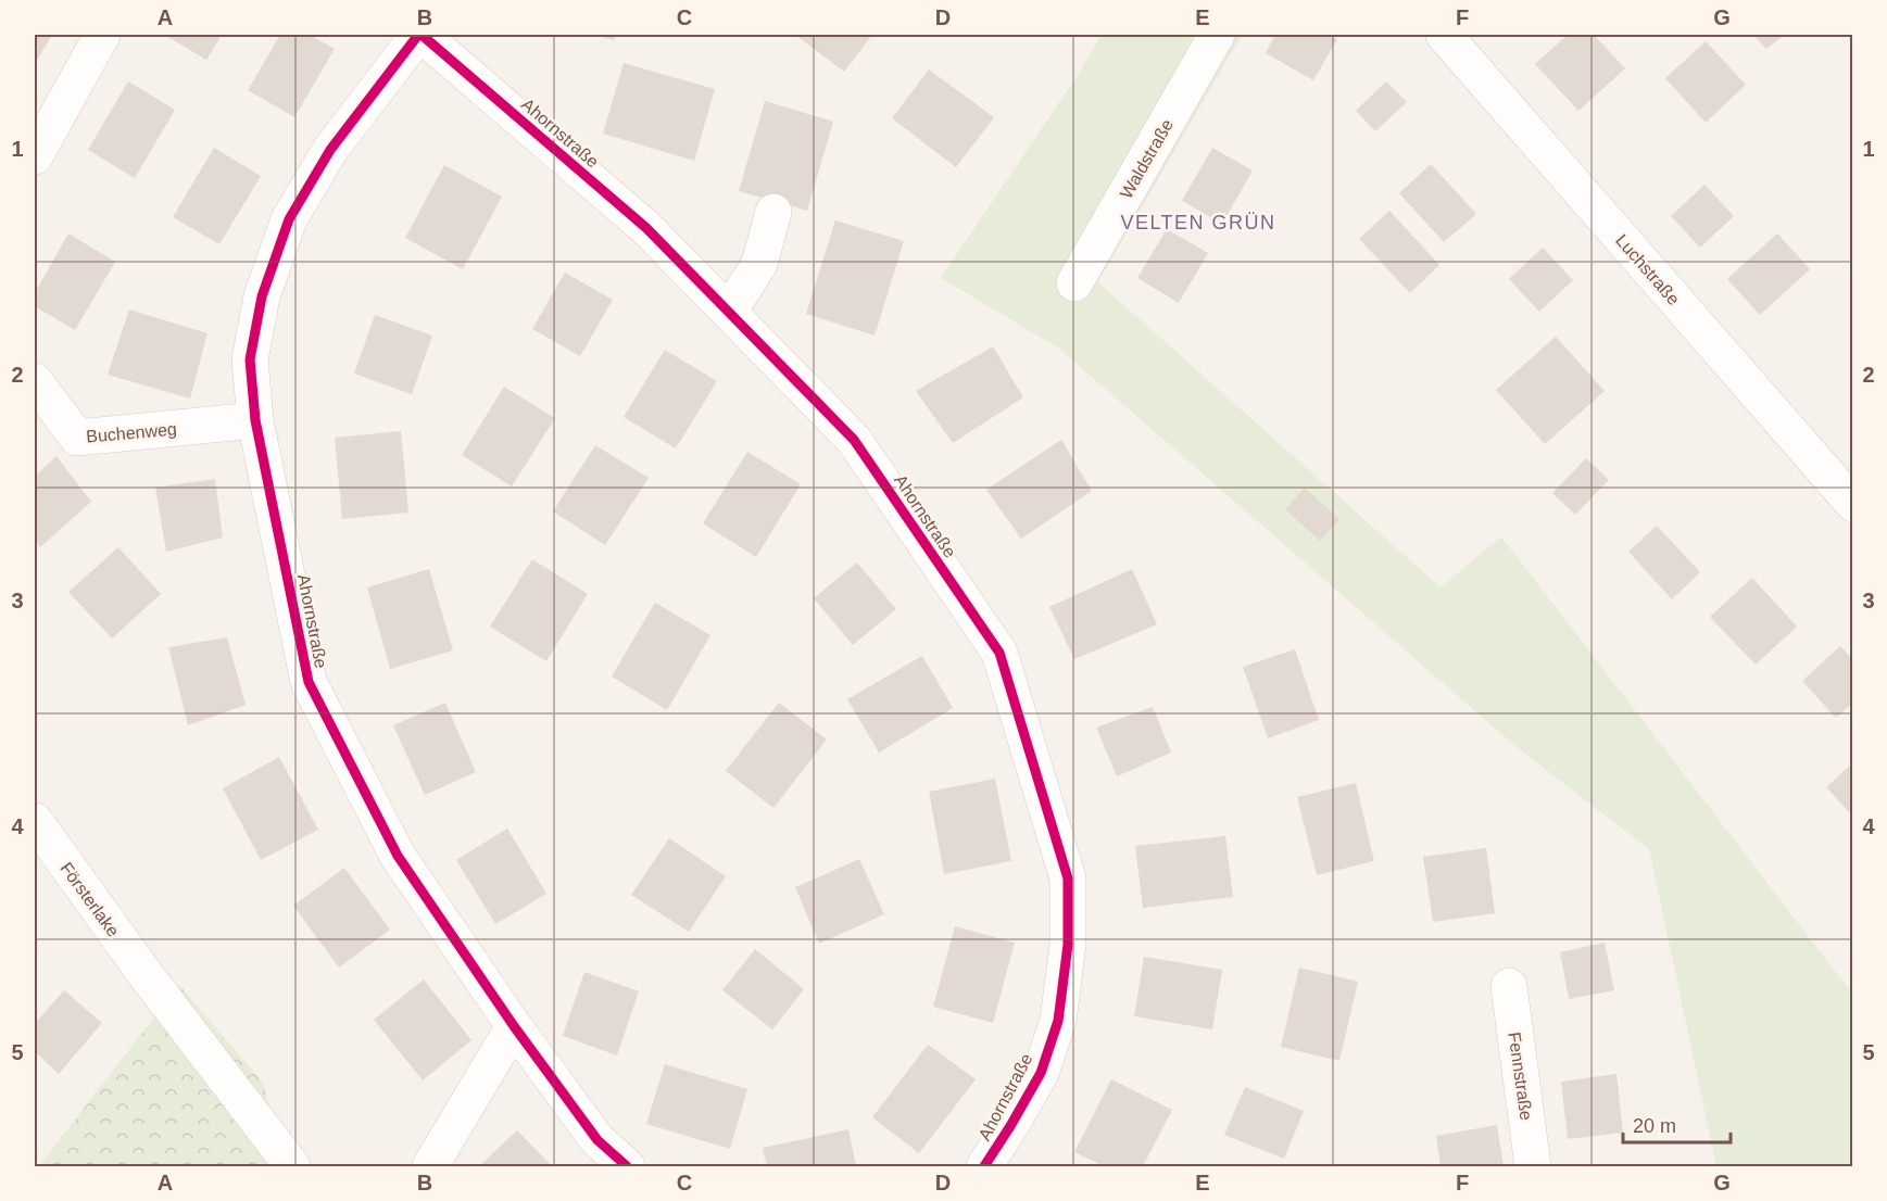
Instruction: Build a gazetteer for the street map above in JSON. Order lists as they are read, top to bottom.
{
  "streets": {
    "street": [
      "Ahornstraße",
      "Waldstraße",
      "Luchstraße",
      "Buchenweg",
      "Försterlake",
      "Fennstraße"
    ]
  },
  "crossings": [
    ["Ahornstraße", "Buchenweg"]
  ],
  "districts": ["VELTEN GRÜN"],
  "scale_bar": "20 m",
  "grid": {
    "columns": [
      "A",
      "B",
      "C",
      "D",
      "E",
      "F",
      "G"
    ],
    "rows": [
      "1",
      "2",
      "3",
      "4",
      "5"
    ]
  }
}
